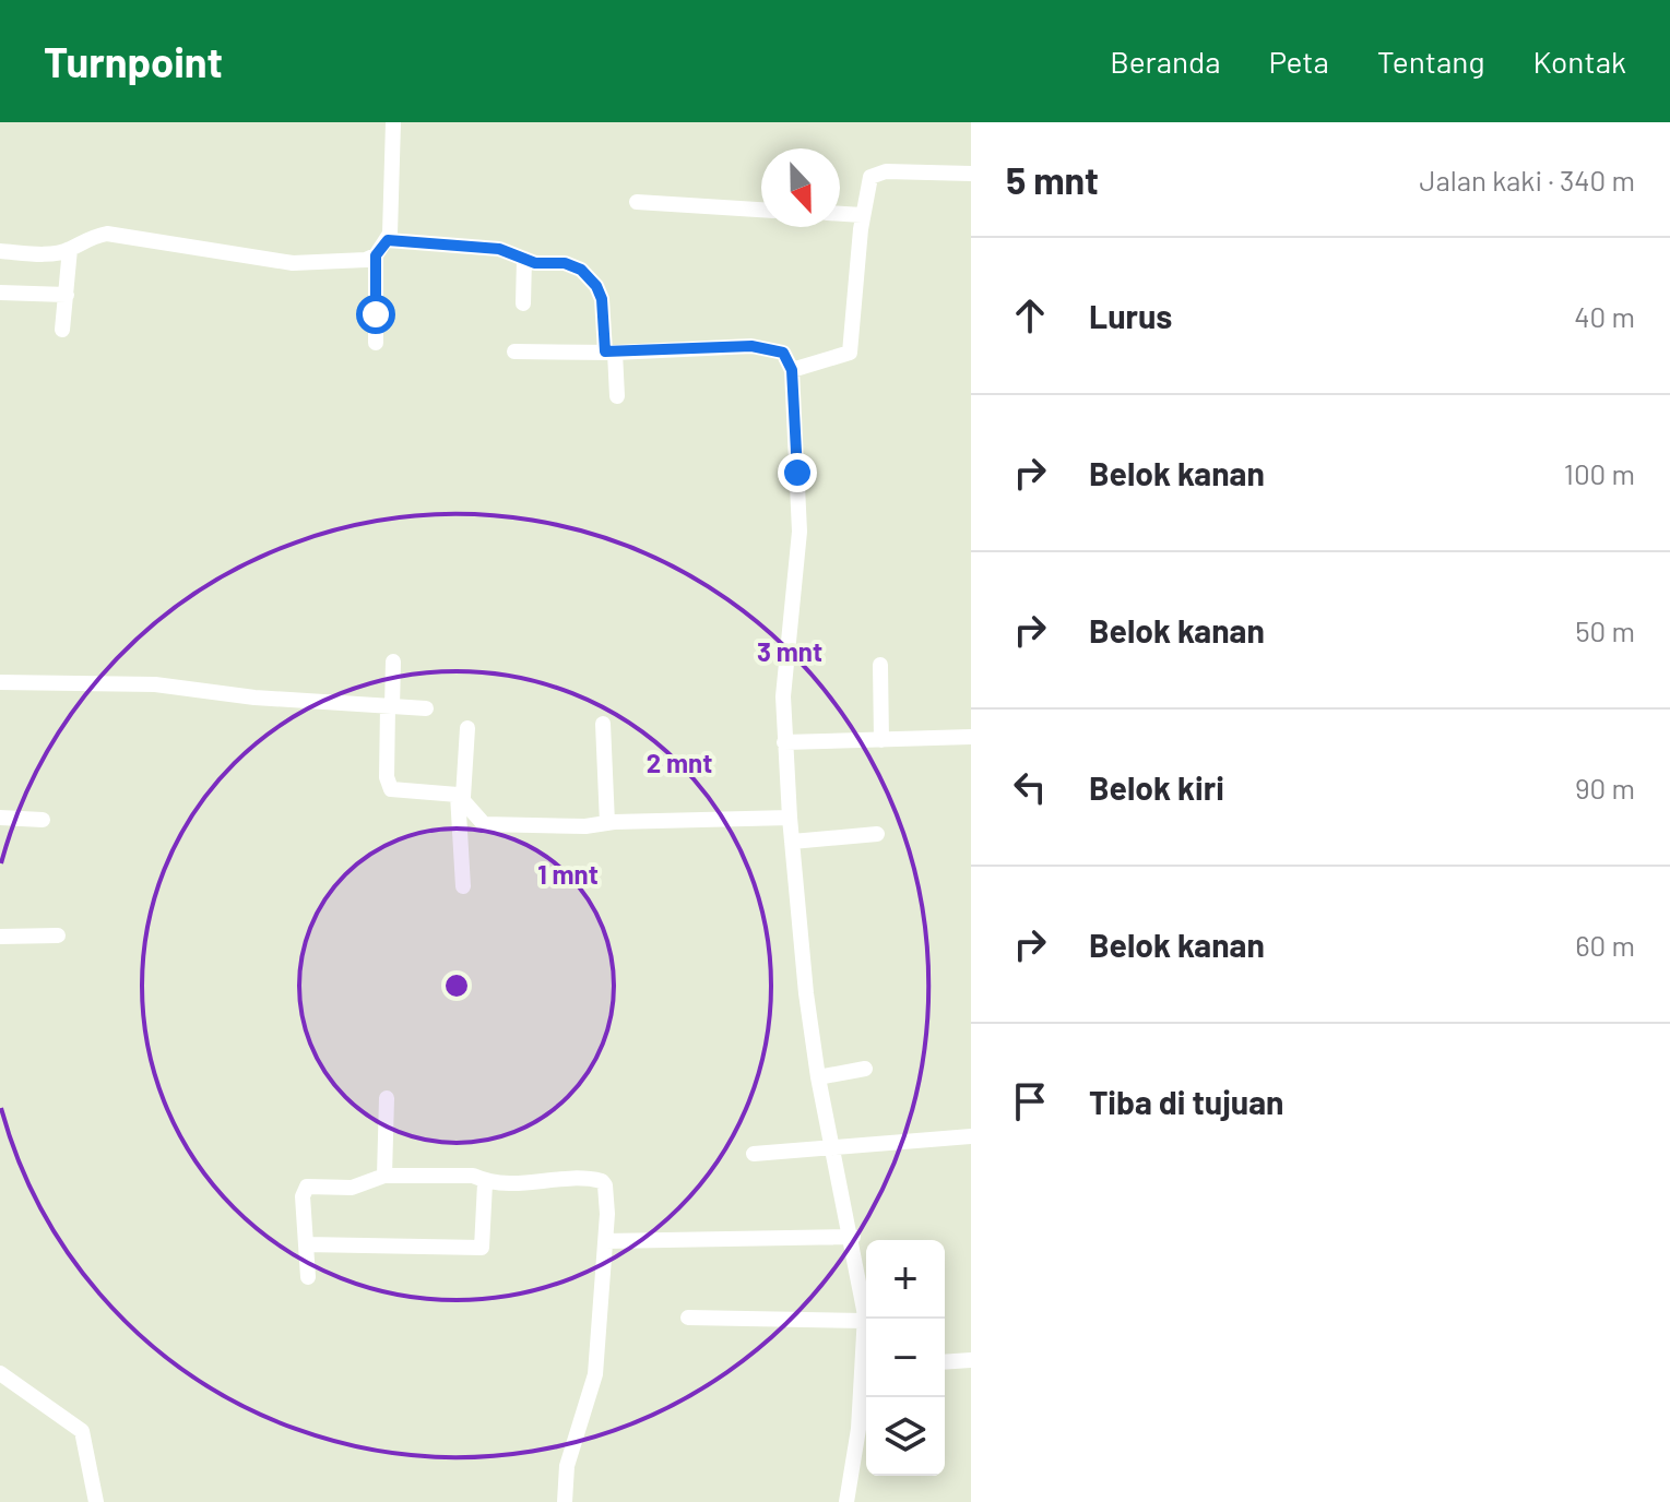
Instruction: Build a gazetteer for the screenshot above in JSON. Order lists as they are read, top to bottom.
{
  "north": "bottom",
  "page": {
    "header": "Turnpoint",
    "nav": [
      "Beranda",
      "Peta",
      "Tentang",
      "Kontak"
    ],
    "heading": ["5 mnt", "Jalan kaki · 340 m"],
    "list": [
      ["Lurus", "40 m"],
      ["Belok kanan", "100 m"],
      ["Belok kanan", "50 m"],
      ["Belok kiri", "90 m"],
      ["Belok kanan", "60 m"],
      "Tiba di tujuan"
    ],
    "map_buttons": ["+", "−"]
  },
  "rings": ["3 mnt", "2 mnt", "1 mnt"]
}
